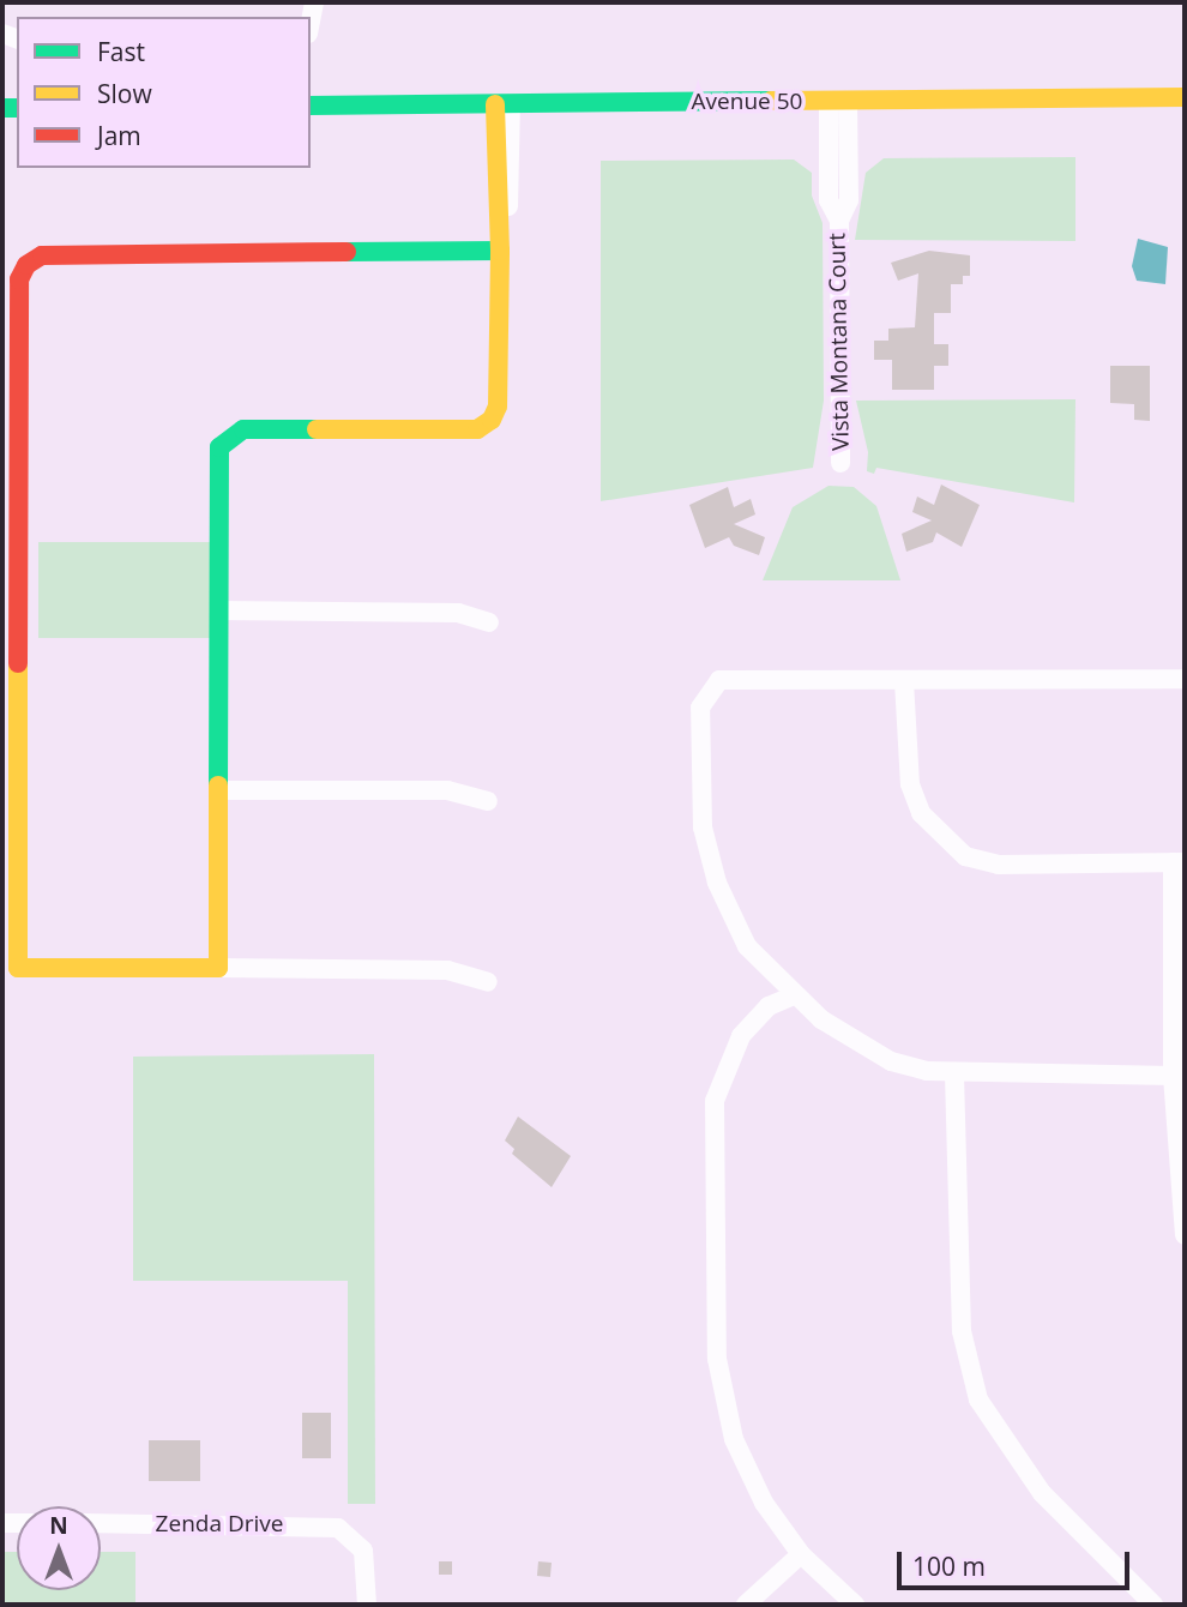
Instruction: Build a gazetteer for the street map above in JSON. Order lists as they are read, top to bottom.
{
  "streets": {
    "street": ["Avenue 50", "Vista Montana Court", "Zenda Drive"]
  },
  "crossings": [
    ["Avenue 50", "Vista Montana Court"]
  ],
  "legend": ["Fast", "Slow", "Jam"],
  "scale_bar": "100 m",
  "north": "top"
}
